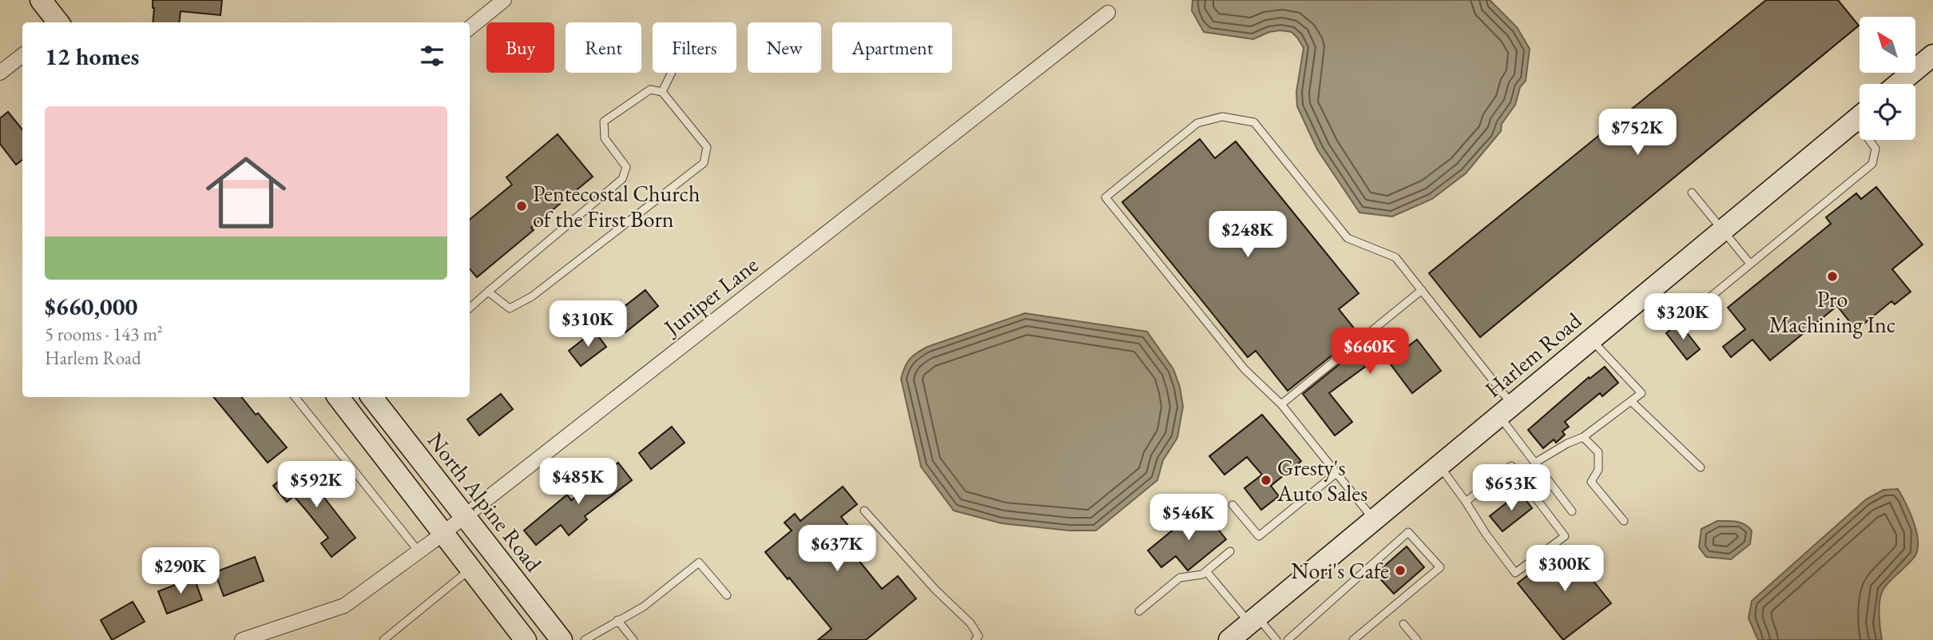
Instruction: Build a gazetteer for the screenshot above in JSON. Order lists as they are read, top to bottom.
{
  "streets": {
    "main road": ["Harlem Road", "North Alpine Road"],
    "street": ["Juniper Lane"]
  },
  "crossings": [
    ["Juniper Lane", "North Alpine Road"]
  ],
  "places": [
    "Pentecostal Church of the First Born",
    "Pro Machining Inc",
    "Gresty's Auto Sales",
    "Nori's Cafe"
  ],
  "north": "top left",
  "page": {
    "chip": [
      "Buy",
      "Rent",
      "Filters",
      "New",
      "Apartment"
    ],
    "heading": "12 homes",
    "list": [
      {
        "name": "$660,000",
        "note": "5 rooms · 143 m² · Harlem Road"
      }
    ],
    "price": [
      "$752K",
      "$248K",
      "$320K",
      "$310K",
      "$660K",
      "$485K",
      "$592K",
      "$653K",
      "$546K",
      "$637K",
      "$300K",
      "$290K"
    ]
  }
}
